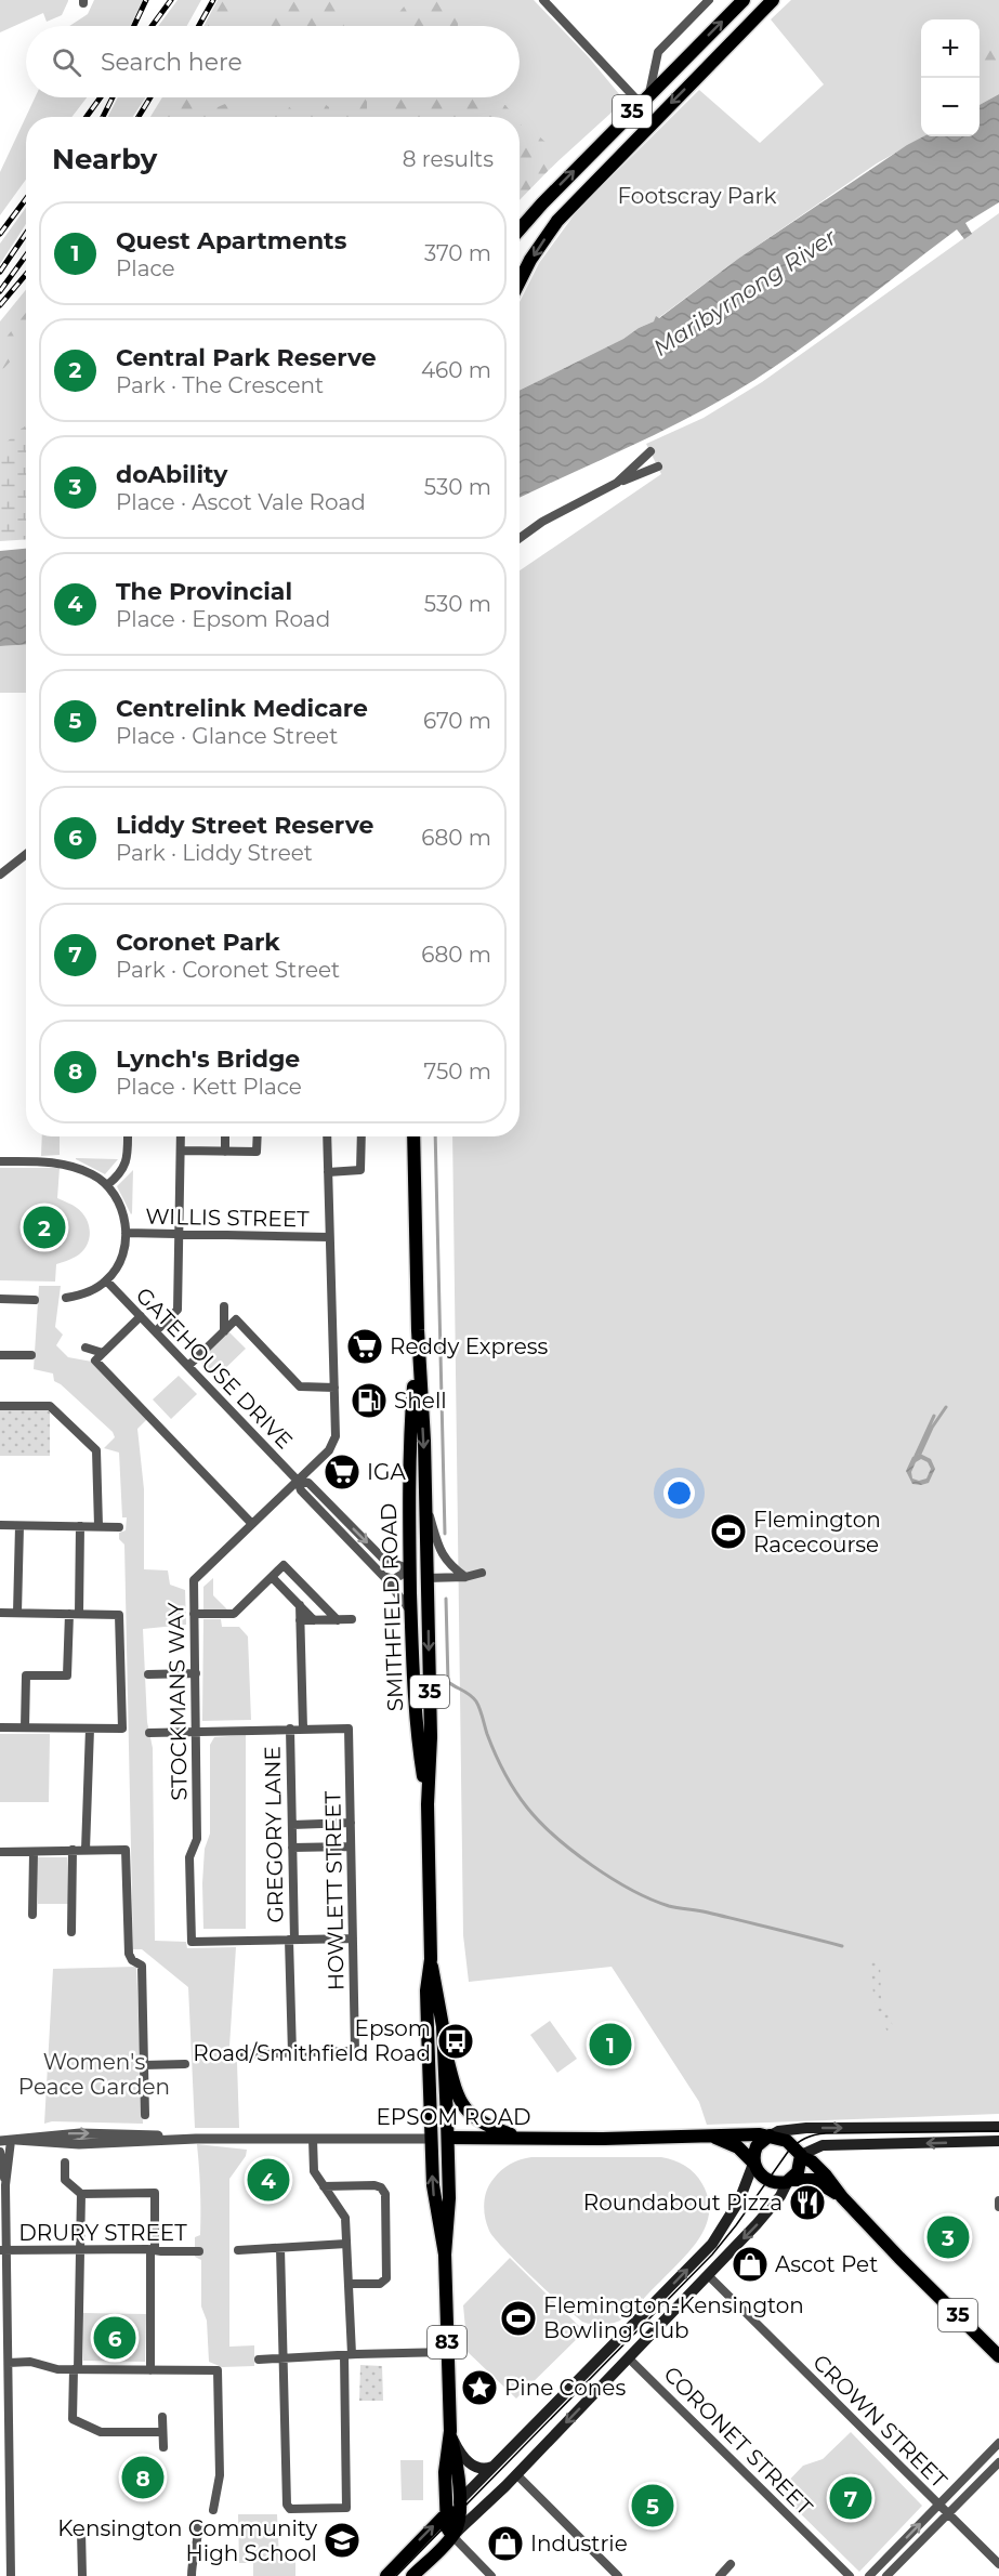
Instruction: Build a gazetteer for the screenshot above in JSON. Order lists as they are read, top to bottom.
{
  "streets": {
    "main road": [
      "35",
      "SMITHFIELD ROAD",
      "EPSOM ROAD",
      "83"
    ],
    "street": [
      "WILLIS STREET",
      "GATEHOUSE DRIVE",
      "STOCKMANS WAY",
      "GREGORY LANE",
      "HOWLETT STREET",
      "DRURY STREET",
      "CROWN STREET",
      "CORONET STREET"
    ]
  },
  "crossings": [
    ["35", "EPSOM ROAD"],
    ["WILLIS STREET", "STOCKMANS WAY"],
    ["GATEHOUSE DRIVE", "SMITHFIELD ROAD"],
    ["GATEHOUSE DRIVE", "STOCKMANS WAY"],
    ["SMITHFIELD ROAD", "EPSOM ROAD"],
    ["STOCKMANS WAY", "GREGORY LANE"],
    ["GREGORY LANE", "HOWLETT STREET"]
  ],
  "water": ["Maribyrnong River"],
  "parks": ["Footscray Park", "Women's Peace Garden"],
  "places": {
    "supermarket": ["Reddy Express", "IGA"],
    "fuel station": ["Shell"],
    "sports": ["Flemington Racecourse", "Flemington-Kensington Bowling Club"],
    "bus stop": ["Epsom Road/Smithfield Road"],
    "restaurant": ["Roundabout Pizza"],
    "shop": ["Ascot Pet", "Industrie"],
    "place": ["Pine Cones"],
    "school or university": ["Kensington Community High School"]
  },
  "page": {
    "map_buttons": ["+", "−"],
    "search": "Search here",
    "heading": ["Nearby", "8 results"],
    "list": [
      {
        "mark": "1",
        "name": "Quest Apartments",
        "note": "Place",
        "value": "370 m"
      },
      {
        "mark": "2",
        "name": "Central Park Reserve",
        "note": "Park · The Crescent",
        "value": "460 m"
      },
      {
        "mark": "3",
        "name": "doAbility",
        "note": "Place · Ascot Vale Road",
        "value": "530 m"
      },
      {
        "mark": "4",
        "name": "The Provincial",
        "note": "Place · Epsom Road",
        "value": "530 m"
      },
      {
        "mark": "5",
        "name": "Centrelink Medicare",
        "note": "Place · Glance Street",
        "value": "670 m"
      },
      {
        "mark": "6",
        "name": "Liddy Street Reserve",
        "note": "Park · Liddy Street",
        "value": "680 m"
      },
      {
        "mark": "7",
        "name": "Coronet Park",
        "note": "Park · Coronet Street",
        "value": "680 m"
      },
      {
        "mark": "8",
        "name": "Lynch's Bridge",
        "note": "Place · Kett Place",
        "value": "750 m"
      }
    ],
    "pins": [
      "2",
      "1",
      "4",
      "3",
      "6",
      "8",
      "7",
      "5"
    ]
  }
}
